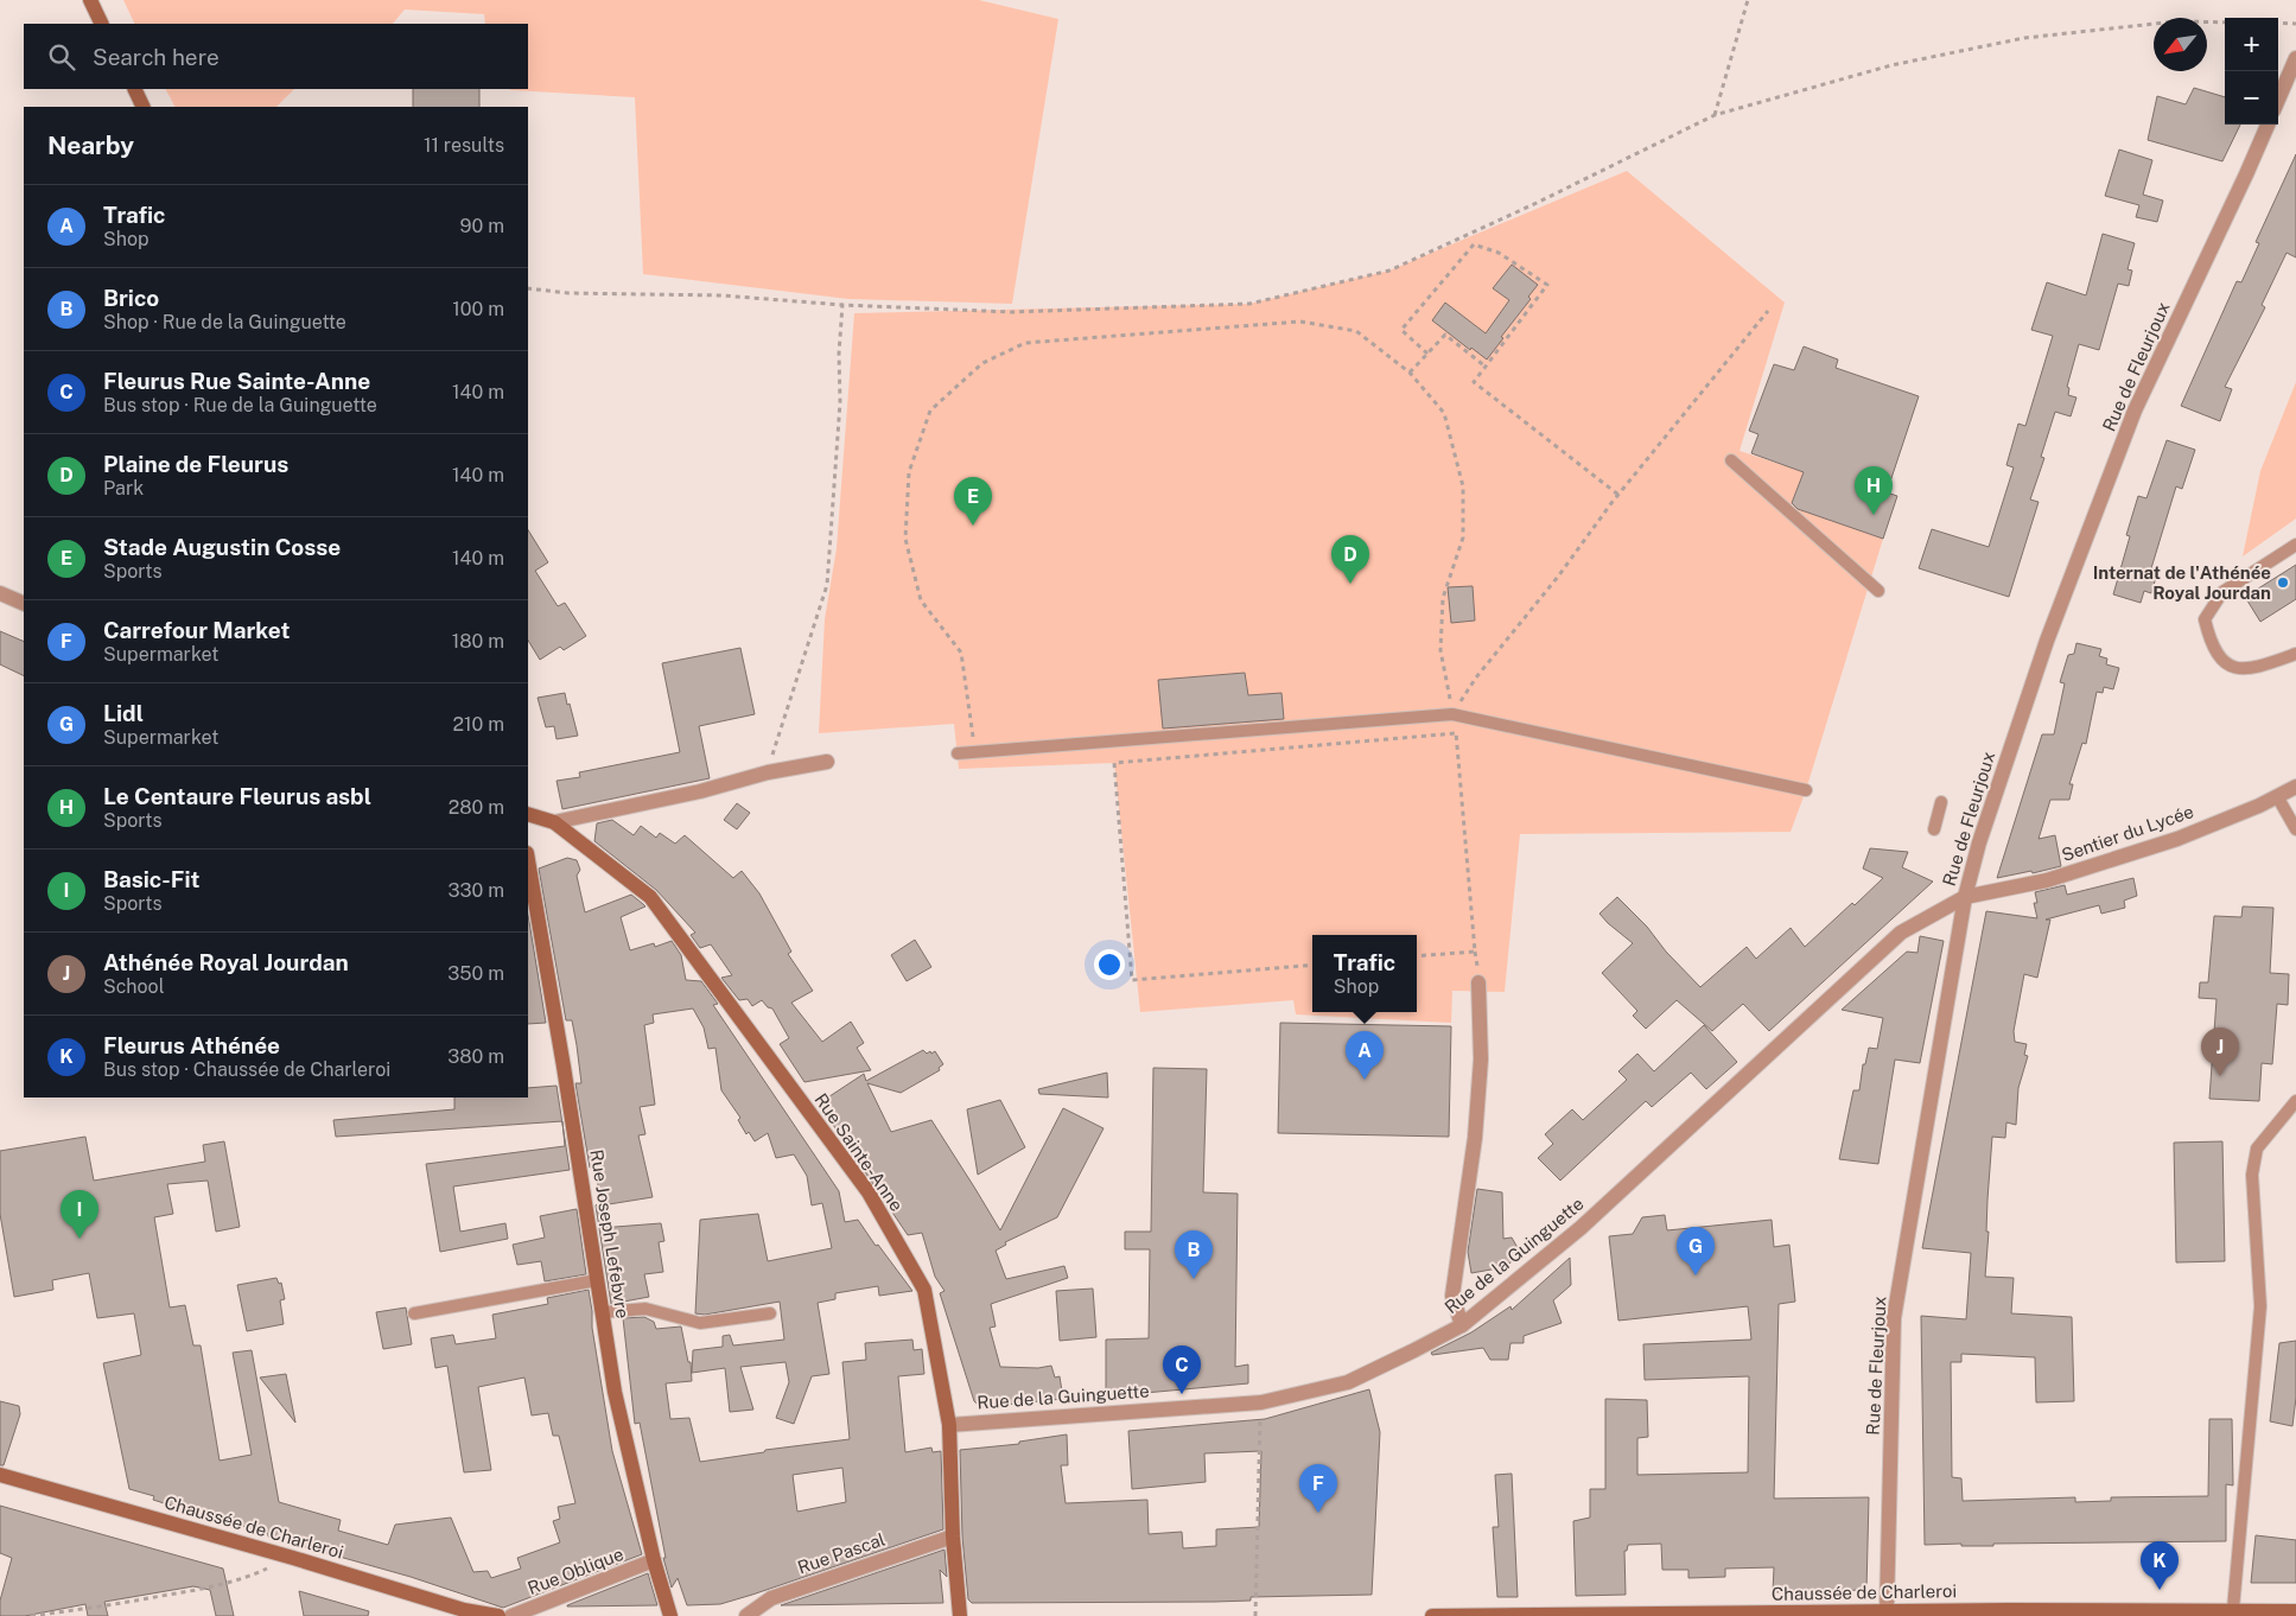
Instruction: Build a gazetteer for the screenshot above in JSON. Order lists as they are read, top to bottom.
{
  "streets": {
    "main road": ["Rue Sainte-Anne", "Rue Joseph Lefebvre", "Chaussée de Charleroi"],
    "street": [
      "Rue de Fleurjoux",
      "Sentier du Lycée",
      "Rue de la Guinguette",
      "Rue Pascal",
      "Rue Oblique"
    ]
  },
  "crossings": [
    ["Rue de Fleurjoux", "Sentier du Lycée"],
    ["Rue de Fleurjoux", "Rue de la Guinguette"],
    ["Rue de Fleurjoux", "Chaussée de Charleroi"],
    ["Sentier du Lycée", "Rue de la Guinguette"],
    ["Rue Sainte-Anne", "Rue de la Guinguette"],
    ["Rue Sainte-Anne", "Rue Pascal"],
    ["Rue Joseph Lefebvre", "Rue Oblique"]
  ],
  "places": ["Internat de l'Athénée Royal Jourdan"],
  "north": "bottom left",
  "page": {
    "map_buttons": ["+", "−"],
    "search": "Search here",
    "heading": ["Nearby", "11 results"],
    "list": [
      {
        "mark": "A",
        "name": "Trafic",
        "note": "Shop",
        "value": "90 m"
      },
      {
        "mark": "B",
        "name": "Brico",
        "note": "Shop · Rue de la Guinguette",
        "value": "100 m"
      },
      {
        "mark": "C",
        "name": "Fleurus Rue Sainte-Anne",
        "note": "Bus stop · Rue de la Guinguette",
        "value": "140 m"
      },
      {
        "mark": "D",
        "name": "Plaine de Fleurus",
        "note": "Park",
        "value": "140 m"
      },
      {
        "mark": "E",
        "name": "Stade Augustin Cosse",
        "note": "Sports",
        "value": "140 m"
      },
      {
        "mark": "F",
        "name": "Carrefour Market",
        "note": "Supermarket",
        "value": "180 m"
      },
      {
        "mark": "G",
        "name": "Lidl",
        "note": "Supermarket",
        "value": "210 m"
      },
      {
        "mark": "H",
        "name": "Le Centaure Fleurus asbl",
        "note": "Sports",
        "value": "280 m"
      },
      {
        "mark": "I",
        "name": "Basic-Fit",
        "note": "Sports",
        "value": "330 m"
      },
      {
        "mark": "J",
        "name": "Athénée Royal Jourdan",
        "note": "School",
        "value": "350 m"
      },
      {
        "mark": "K",
        "name": "Fleurus Athénée",
        "note": "Bus stop · Chaussée de Charleroi",
        "value": "380 m"
      }
    ],
    "pins": [
      "H",
      "E",
      "D",
      "J",
      "A",
      "I",
      "G",
      "B",
      "C",
      "F",
      "K"
    ],
    "popup": ["Trafic", "Shop"]
  }
}
